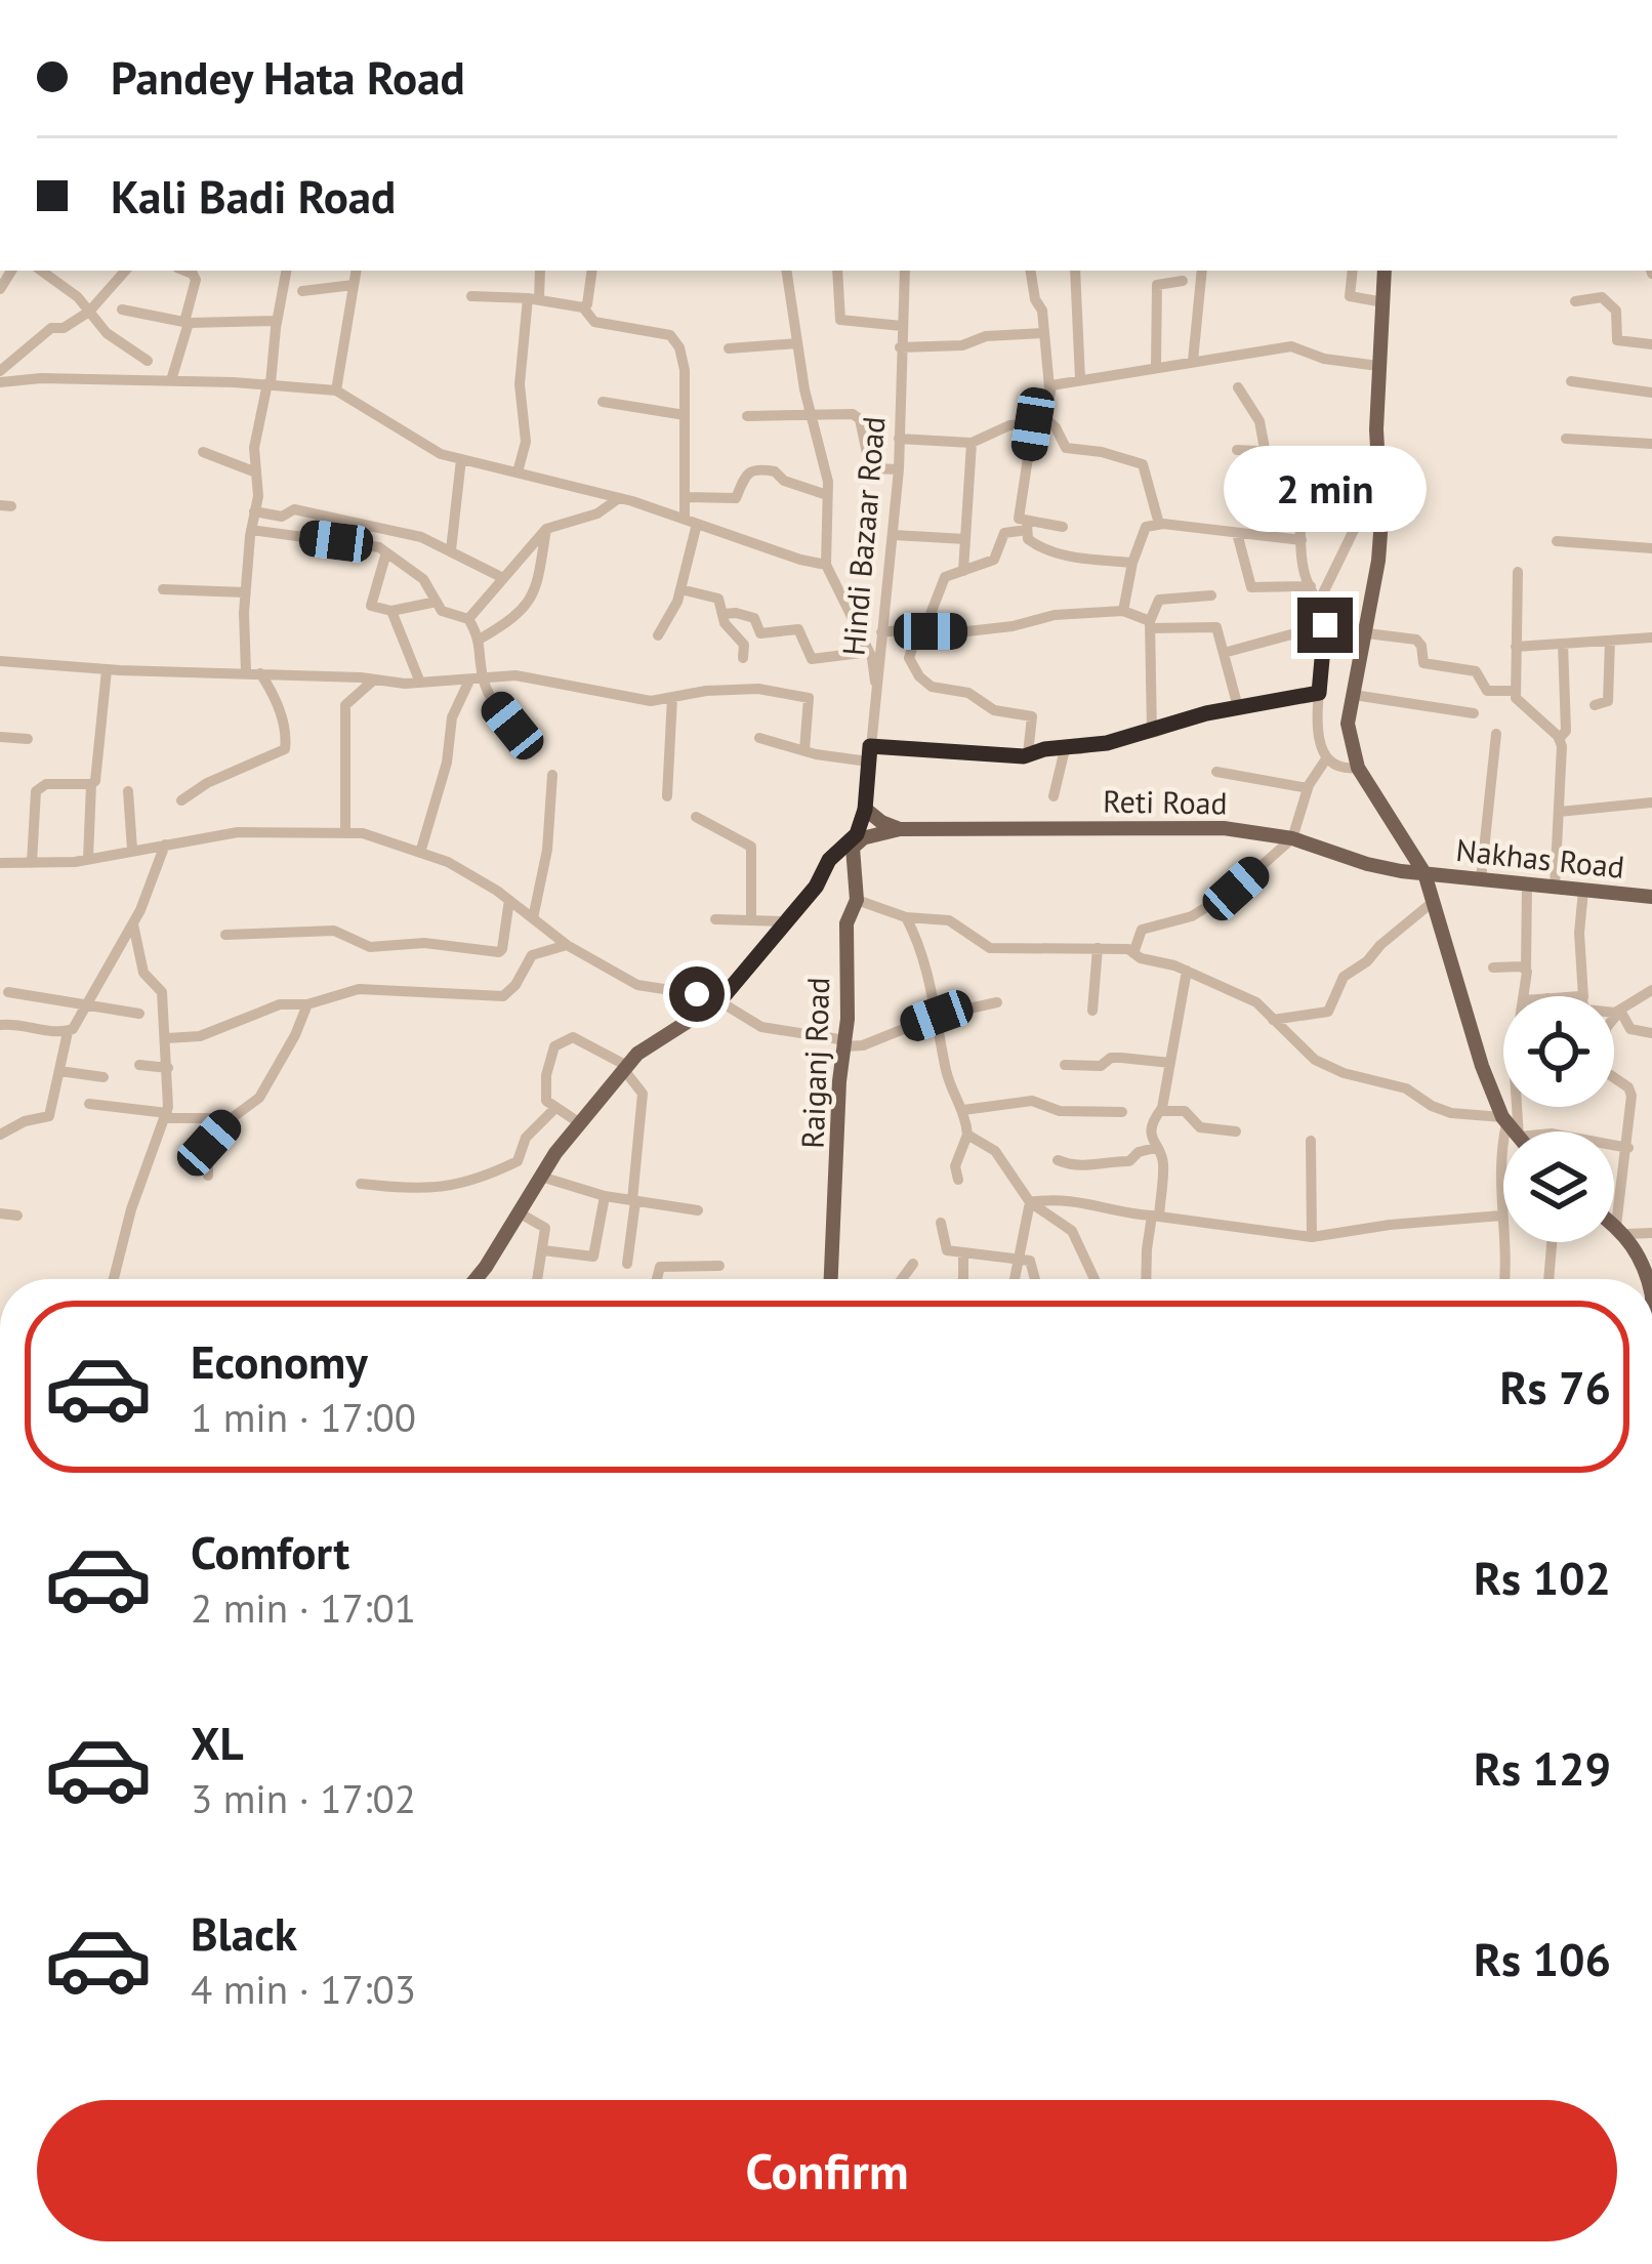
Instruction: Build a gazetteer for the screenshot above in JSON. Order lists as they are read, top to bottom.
{
  "streets": {
    "main road": ["Reti Road", "Nakhas Road", "Raiganj Road"],
    "street": ["Hindi Bazaar Road"]
  },
  "crossings": [
    ["Reti Road", "Nakhas Road"],
    ["Reti Road", "Raiganj Road"]
  ],
  "page": {
    "banner": ["Pandey Hata Road", "Kali Badi Road"],
    "bubble": "2 min",
    "list": [
      {
        "name": "Economy",
        "note": "1 min · 17:00",
        "value": "Rs 76"
      },
      {
        "name": "Comfort",
        "note": "2 min · 17:01",
        "value": "Rs 102"
      },
      {
        "name": "XL",
        "note": "3 min · 17:02",
        "value": "Rs 129"
      },
      {
        "name": "Black",
        "note": "4 min · 17:03",
        "value": "Rs 106"
      }
    ],
    "buttons": "Confirm"
  }
}
